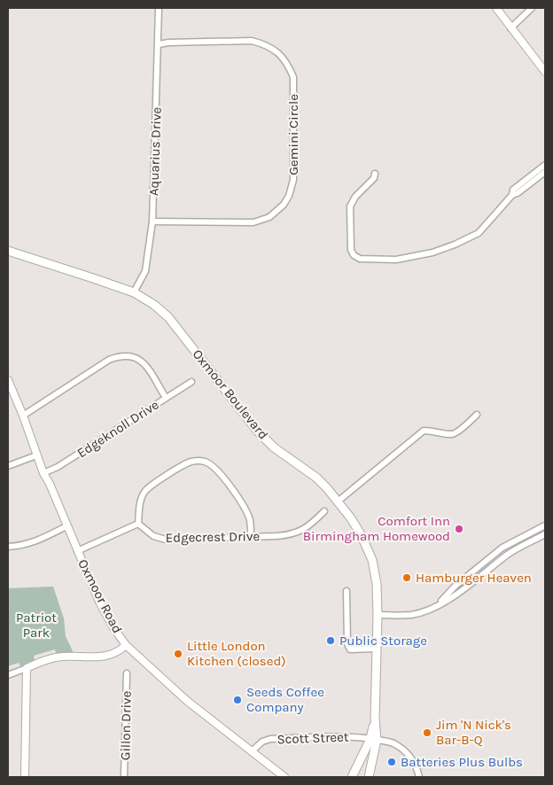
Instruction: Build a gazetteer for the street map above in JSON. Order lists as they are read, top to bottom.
{
  "streets": {
    "main road": ["Oxmoor Boulevard"],
    "street": [
      "Gemini Circle",
      "Aquarius Drive",
      "Edgeknoll Drive",
      "Edgecrest Drive",
      "Oxmoor Road",
      "Gillon Drive",
      "Scott Street"
    ]
  },
  "crossings": [
    ["Gemini Circle", "Aquarius Drive"],
    ["Aquarius Drive", "Oxmoor Boulevard"],
    ["Oxmoor Boulevard", "Scott Street"],
    ["Edgeknoll Drive", "Oxmoor Road"],
    ["Oxmoor Road", "Scott Street"]
  ],
  "parks": ["Patriot Park"],
  "places": [
    "Comfort Inn Birmingham Homewood",
    "Hamburger Heaven",
    "Public Storage",
    "Little London Kitchen (closed)",
    "Seeds Coffee Company",
    "Jim 'N Nick's Bar-B-Q",
    "Batteries Plus Bulbs"
  ]
}
